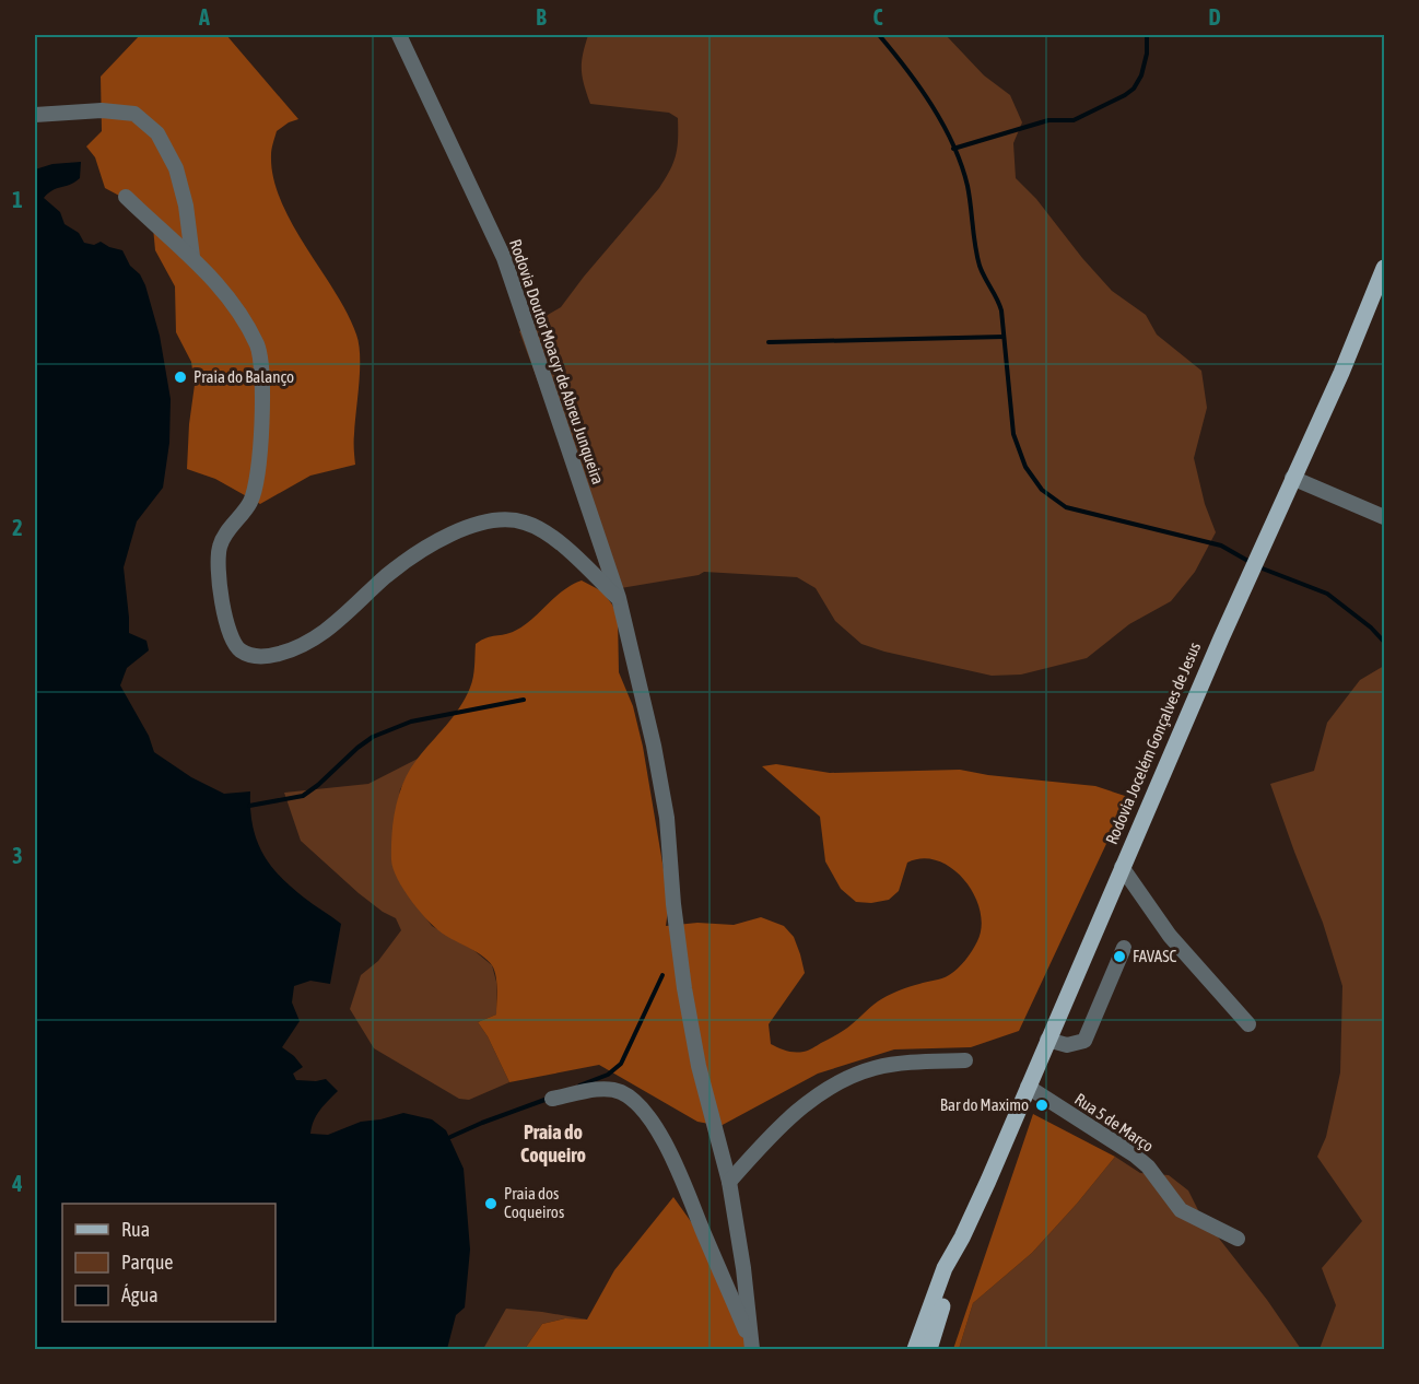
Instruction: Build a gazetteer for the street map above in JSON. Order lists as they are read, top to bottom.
{
  "streets": {
    "main road": ["Rodovia Jocelém Gonçalves de Jesus"],
    "street": ["Rodovia Doutor Moacyr de Abreu Junqueira", "Rua 5 de Março"]
  },
  "crossings": [
    ["Rodovia Jocelém Gonçalves de Jesus", "Rua 5 de Março"]
  ],
  "districts": ["Praia do Coqueiro"],
  "places": [
    "Praia do Balanço",
    "FAVASC",
    "Bar do Maximo",
    "Praia dos Coqueiros"
  ],
  "legend": ["Rua", "Parque", "Água"],
  "grid": {
    "columns": [
      "A",
      "B",
      "C",
      "D"
    ],
    "rows": [
      "1",
      "2",
      "3",
      "4"
    ]
  }
}
